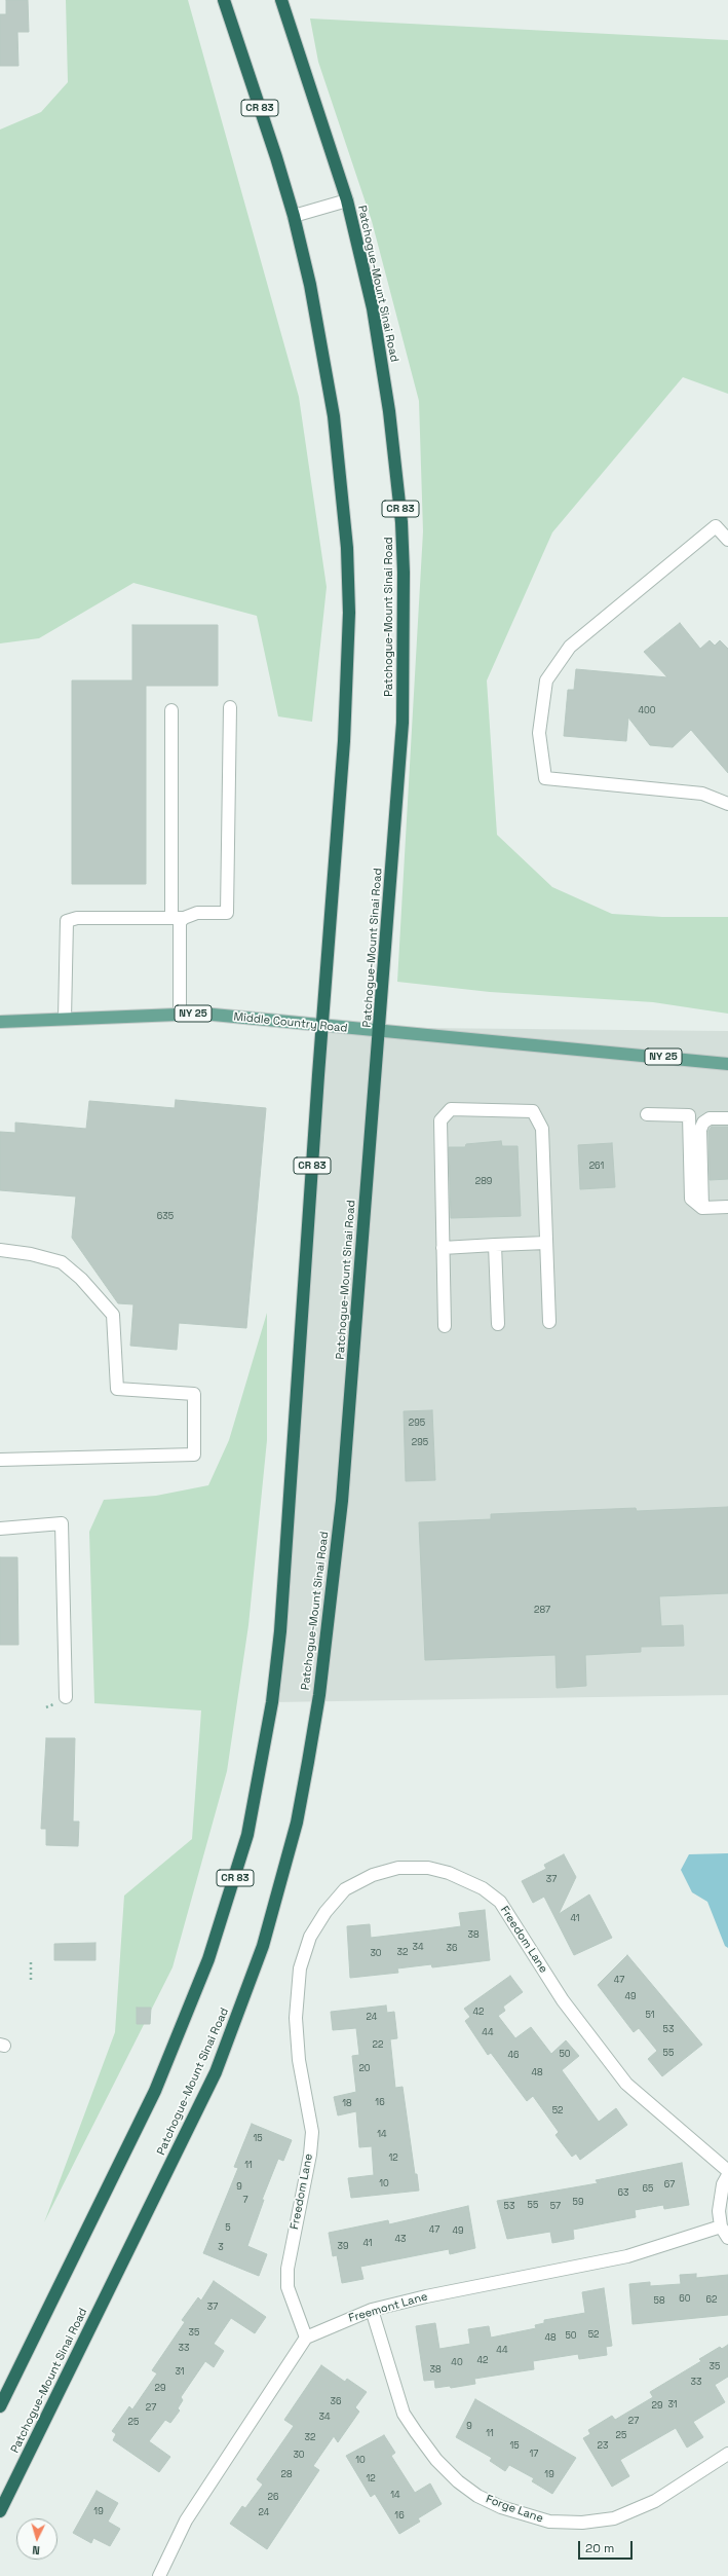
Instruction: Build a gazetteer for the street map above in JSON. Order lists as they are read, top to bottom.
{
  "streets": {
    "highway": ["CR 83", "Patchogue-Mount Sinai Road"],
    "main road": ["NY 25", "Middle Country Road"],
    "street": ["Freedom Lane", "Freemont Lane", "Forge Lane"]
  },
  "crossings": [
    ["CR 83", "Middle Country Road"],
    ["Patchogue-Mount Sinai Road", "Middle Country Road"],
    ["Freedom Lane", "Freemont Lane"],
    ["Freemont Lane", "Forge Lane"]
  ],
  "house_numbers": [
    "400",
    "261",
    "289",
    "635",
    "295",
    "295",
    "287",
    "37",
    "41",
    "38",
    "34",
    "36",
    "32",
    "30",
    "47",
    "49",
    "42",
    "51",
    "24",
    "53",
    "44",
    "22",
    "55",
    "50",
    "46",
    "20",
    "48",
    "16",
    "18",
    "52",
    "14",
    "15",
    "12",
    "11",
    "10",
    "67",
    "9",
    "65",
    "63",
    "7",
    "59",
    "55",
    "53",
    "57",
    "5",
    "47",
    "49",
    "43",
    "41",
    "39",
    "3",
    "60",
    "62",
    "58",
    "37",
    "35",
    "52",
    "50",
    "48",
    "33",
    "44",
    "42",
    "40",
    "35",
    "38",
    "31",
    "33",
    "29",
    "36",
    "31",
    "29",
    "27",
    "34",
    "27",
    "25",
    "9",
    "11",
    "25",
    "32",
    "15",
    "23",
    "17",
    "30",
    "10",
    "28",
    "19",
    "12",
    "14",
    "26",
    "19",
    "24",
    "16"
  ],
  "scale_bar": "20 m",
  "north": "bottom"
}
